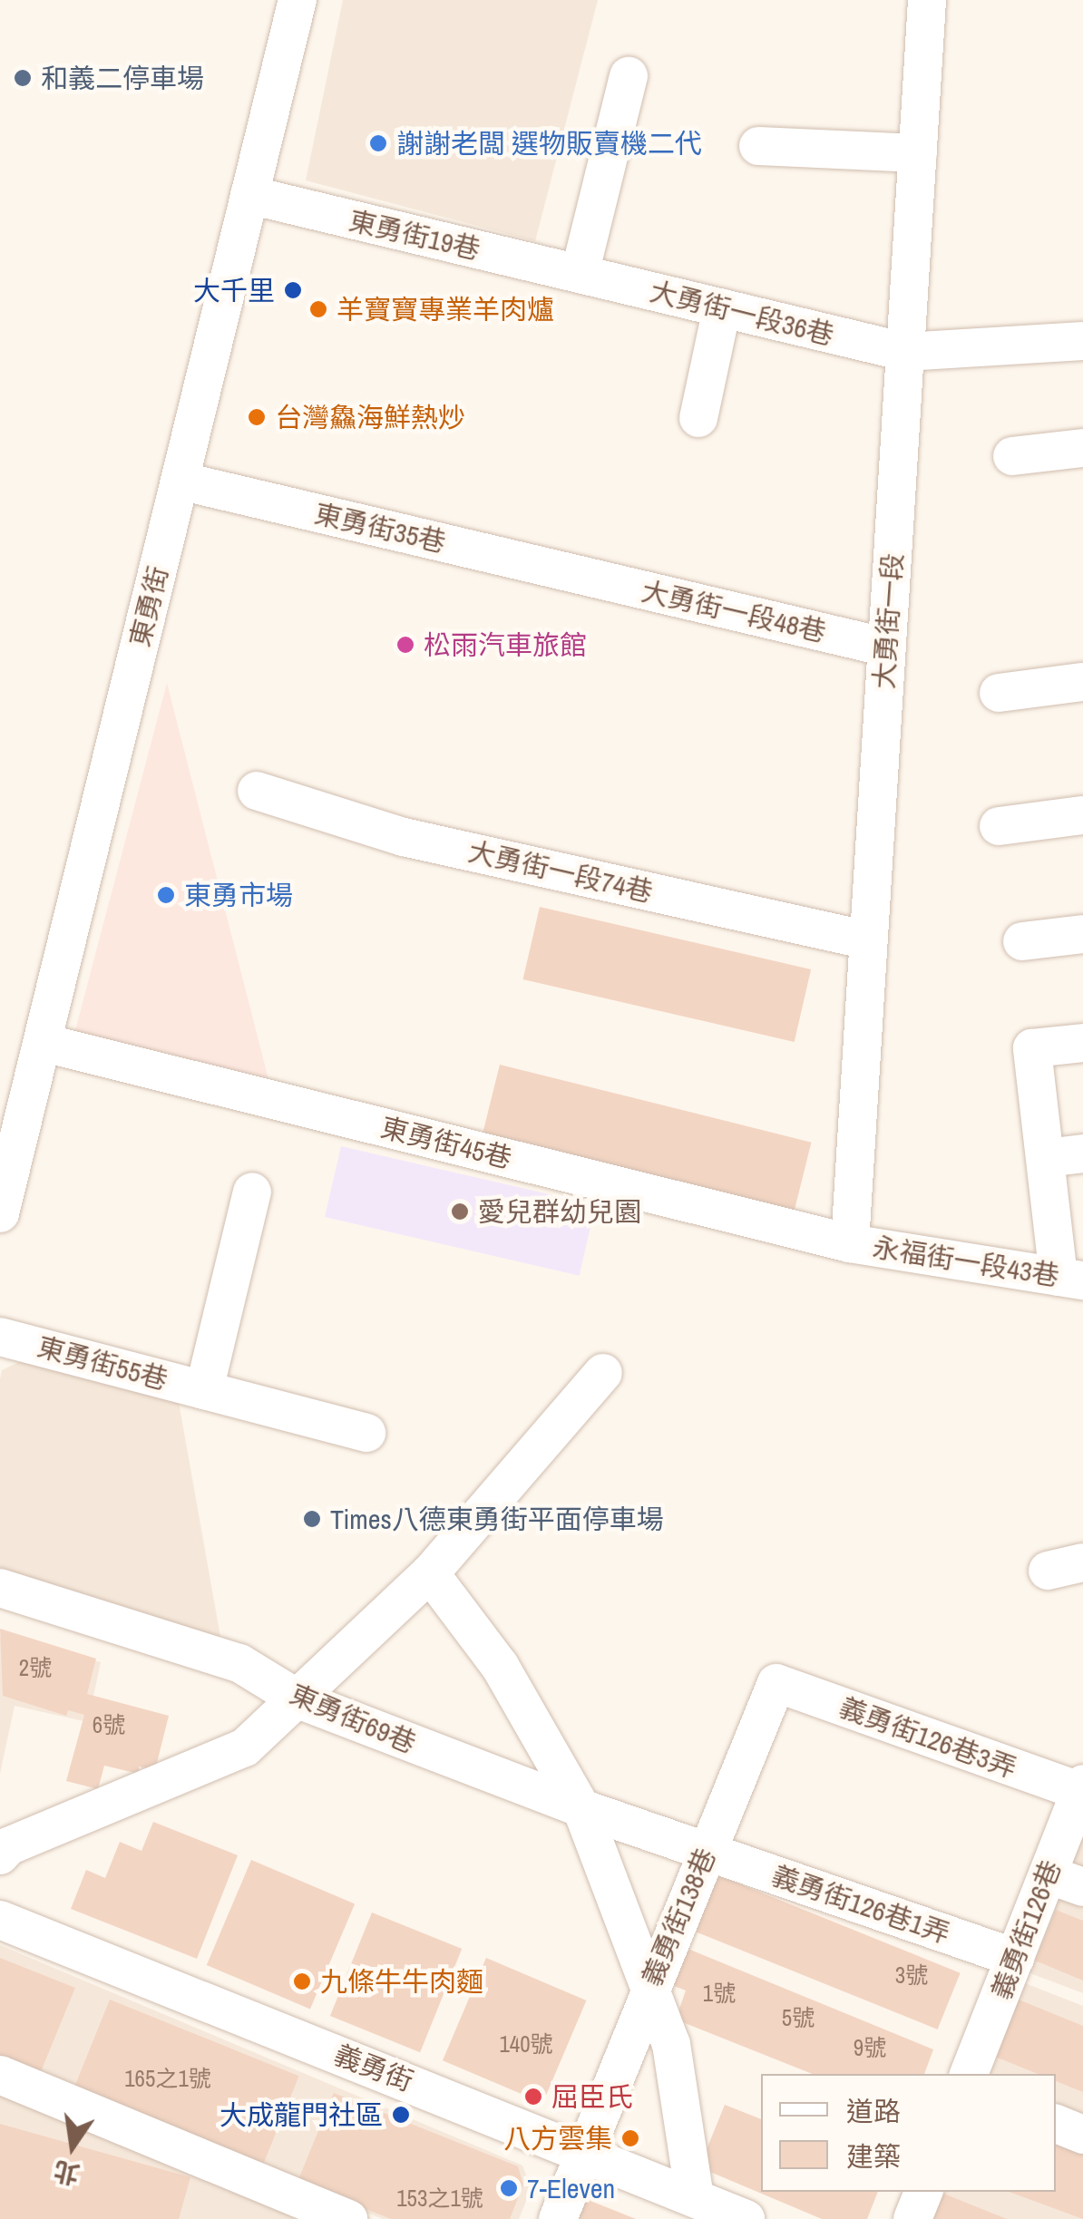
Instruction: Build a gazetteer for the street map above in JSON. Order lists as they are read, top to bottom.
{
  "streets": {
    "street": [
      "東勇街19巷",
      "大勇街一段36巷",
      "東勇街35巷",
      "東勇街",
      "大勇街一段48巷",
      "大勇街一段",
      "大勇街一段74巷",
      "東勇街45巷",
      "永福街一段43巷",
      "東勇街55巷",
      "東勇街69巷",
      "義勇街126巷3弄",
      "義勇街126巷1弄",
      "義勇街138巷",
      "義勇街126巷",
      "義勇街"
    ]
  },
  "crossings": [
    ["東勇街19巷", "大勇街一段36巷"],
    ["東勇街19巷", "東勇街"],
    ["大勇街一段36巷", "大勇街一段"],
    ["東勇街35巷", "東勇街"],
    ["東勇街35巷", "大勇街一段48巷"],
    ["東勇街", "東勇街45巷"],
    ["大勇街一段48巷", "大勇街一段"],
    ["大勇街一段", "大勇街一段74巷"],
    ["大勇街一段", "東勇街45巷"],
    ["大勇街一段", "永福街一段43巷"],
    ["東勇街45巷", "永福街一段43巷"],
    ["東勇街69巷", "義勇街126巷1弄"],
    ["東勇街69巷", "義勇街138巷"],
    ["義勇街126巷3弄", "義勇街138巷"],
    ["義勇街126巷3弄", "義勇街126巷"],
    ["義勇街126巷1弄", "義勇街138巷"],
    ["義勇街126巷1弄", "義勇街126巷"],
    ["義勇街138巷", "義勇街"]
  ],
  "places": [
    "和義二停車場",
    "謝謝老闆 選物販賣機二代",
    "大千里",
    "羊寶寶專業羊肉爐",
    "台灣鱻海鮮熱炒",
    "松雨汽車旅館",
    "東勇市場",
    "愛兒群幼兒園",
    "Times八德東勇街平面停車場",
    "九條牛牛肉麵",
    "屈臣氏",
    "大成龍門社區",
    "八方雲集",
    "7-Eleven"
  ],
  "house_numbers": [
    "2號",
    "6號",
    "3號",
    "1號",
    "5號",
    "140號",
    "9號",
    "165之1號",
    "153之1號"
  ],
  "legend": ["道路", "建築"],
  "north": "bottom"
}
